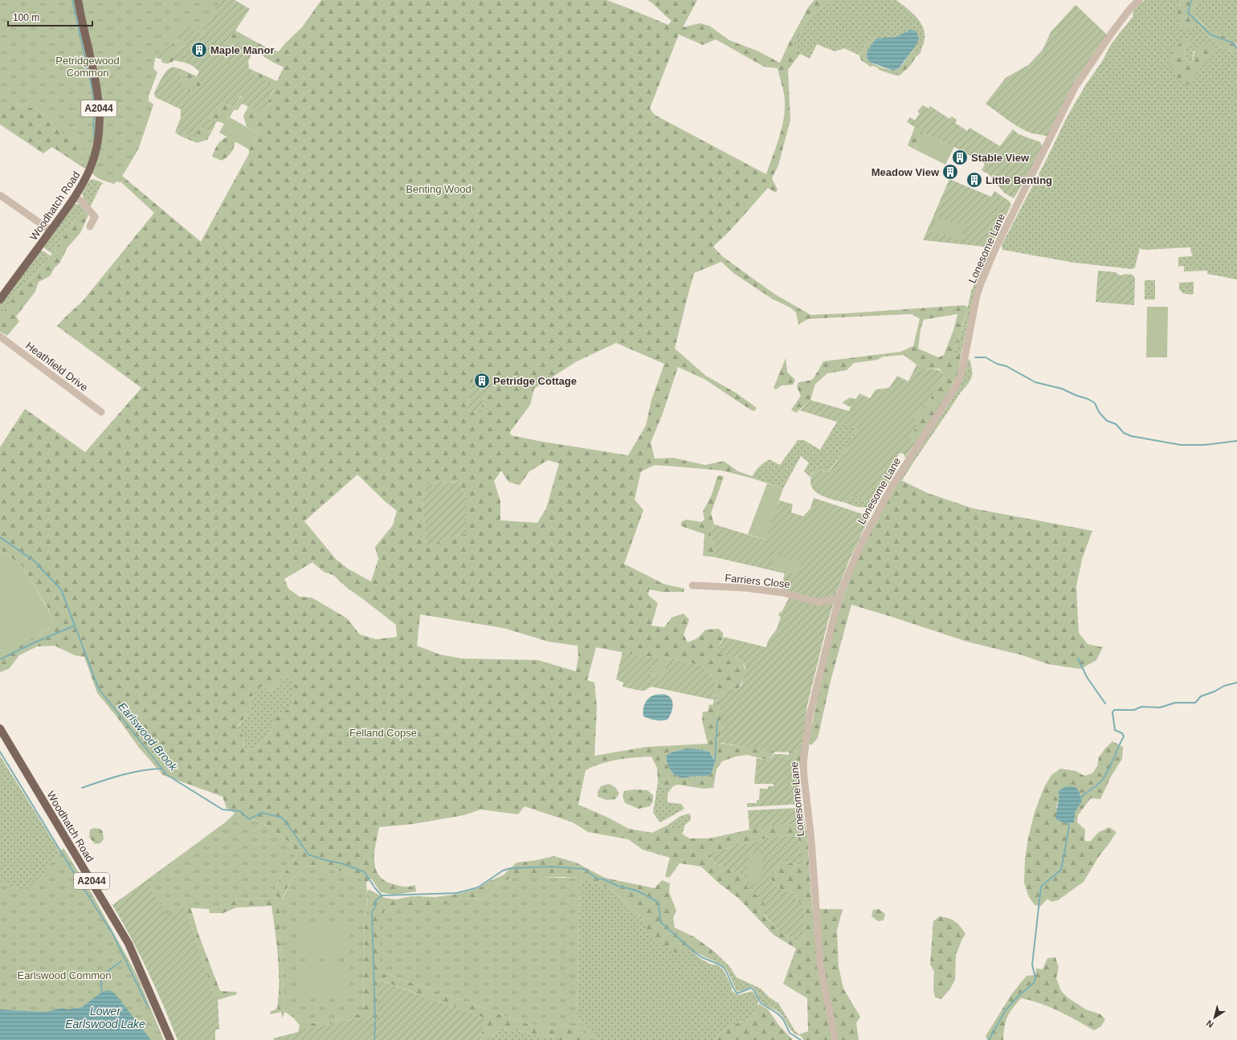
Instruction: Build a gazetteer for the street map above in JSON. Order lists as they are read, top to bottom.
{
  "streets": {
    "main road": ["A2044", "Woodhatch Road"],
    "street": ["Lonesome Lane", "Heathfield Drive", "Farriers Close"]
  },
  "crossings": [
    ["Lonesome Lane", "Farriers Close"]
  ],
  "water": ["Earlswood Brook", "Lower Earlswood Lake"],
  "parks": [
    "Petridgewood Common",
    "Benting Wood",
    "Felland Copse",
    "Earlswood Common"
  ],
  "places": {
    "building": [
      "Maple Manor",
      "Stable View",
      "Meadow View",
      "Little Benting",
      "Petridge Cottage"
    ]
  },
  "scale_bar": "100 m",
  "north": "bottom left"
}
